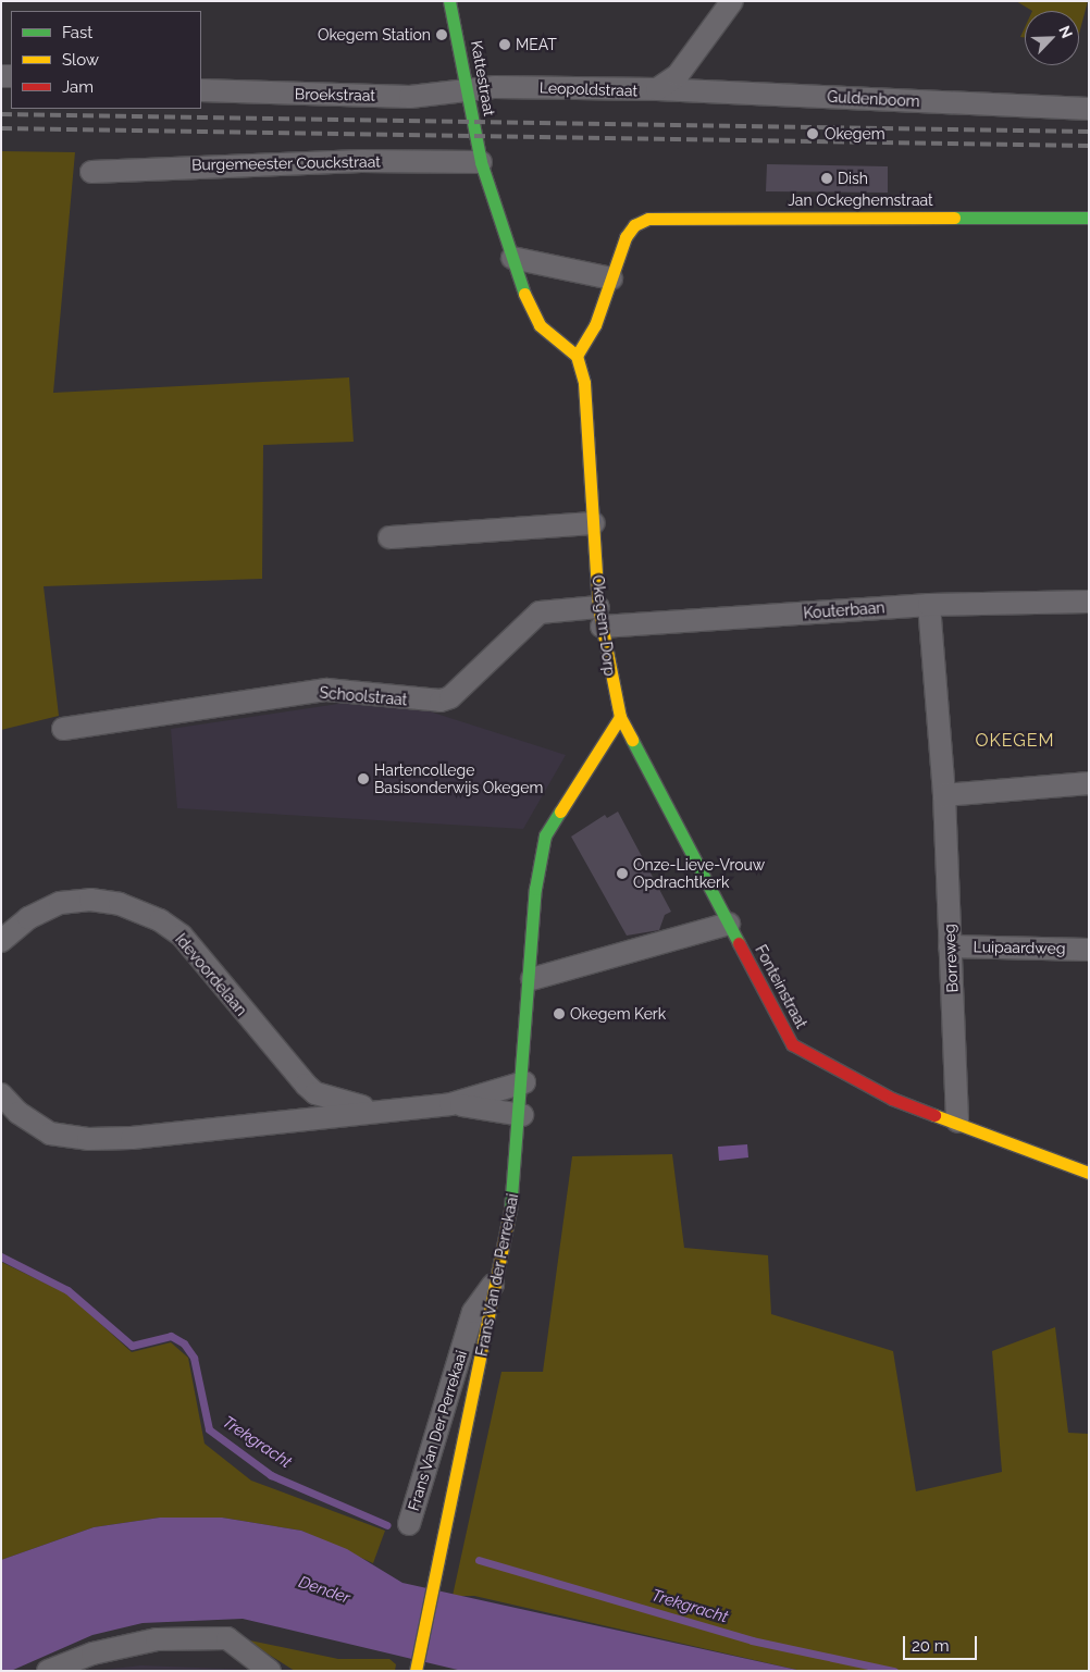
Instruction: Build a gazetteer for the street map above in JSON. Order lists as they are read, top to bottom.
{
  "streets": {
    "main road": [
      "Kattestraat",
      "Jan Ockeghemstraat",
      "Okegem-Dorp",
      "Fonteinstraat",
      "Frans Van der Perrekaai"
    ],
    "street": [
      "Leopoldstraat",
      "Broekstraat",
      "Guldenboom",
      "Burgemeester Couckstraat",
      "Kouterbaan",
      "Schoolstraat",
      "Luipaardweg",
      "Borreweg",
      "Idevoordelaan",
      "Frans Van Der Perrekaai"
    ]
  },
  "crossings": [
    ["Kattestraat", "Leopoldstraat"],
    ["Kattestraat", "Broekstraat"],
    ["Kattestraat", "Burgemeester Couckstraat"],
    ["Leopoldstraat", "Broekstraat"],
    ["Leopoldstraat", "Guldenboom"],
    ["Kouterbaan", "Okegem-Dorp"],
    ["Kouterbaan", "Schoolstraat"],
    ["Kouterbaan", "Borreweg"],
    ["Okegem-Dorp", "Schoolstraat"],
    ["Okegem-Dorp", "Fonteinstraat"],
    ["Okegem-Dorp", "Frans Van der Perrekaai"],
    ["Luipaardweg", "Borreweg"],
    ["Borreweg", "Fonteinstraat"],
    ["Idevoordelaan", "Frans Van der Perrekaai"],
    ["Fonteinstraat", "Frans Van der Perrekaai"],
    ["Frans Van der Perrekaai", "Frans Van Der Perrekaai"]
  ],
  "districts": ["OKEGEM"],
  "water": ["Trekgracht", "Dender"],
  "places": [
    "Okegem Station",
    "MEAT",
    "Okegem",
    "Dish",
    "Hartencollege Basisonderwijs Okegem",
    "Onze-Lieve-Vrouw Opdrachtkerk",
    "Okegem Kerk"
  ],
  "legend": ["Fast", "Slow", "Jam"],
  "scale_bar": "20 m",
  "north": "top right"
}
